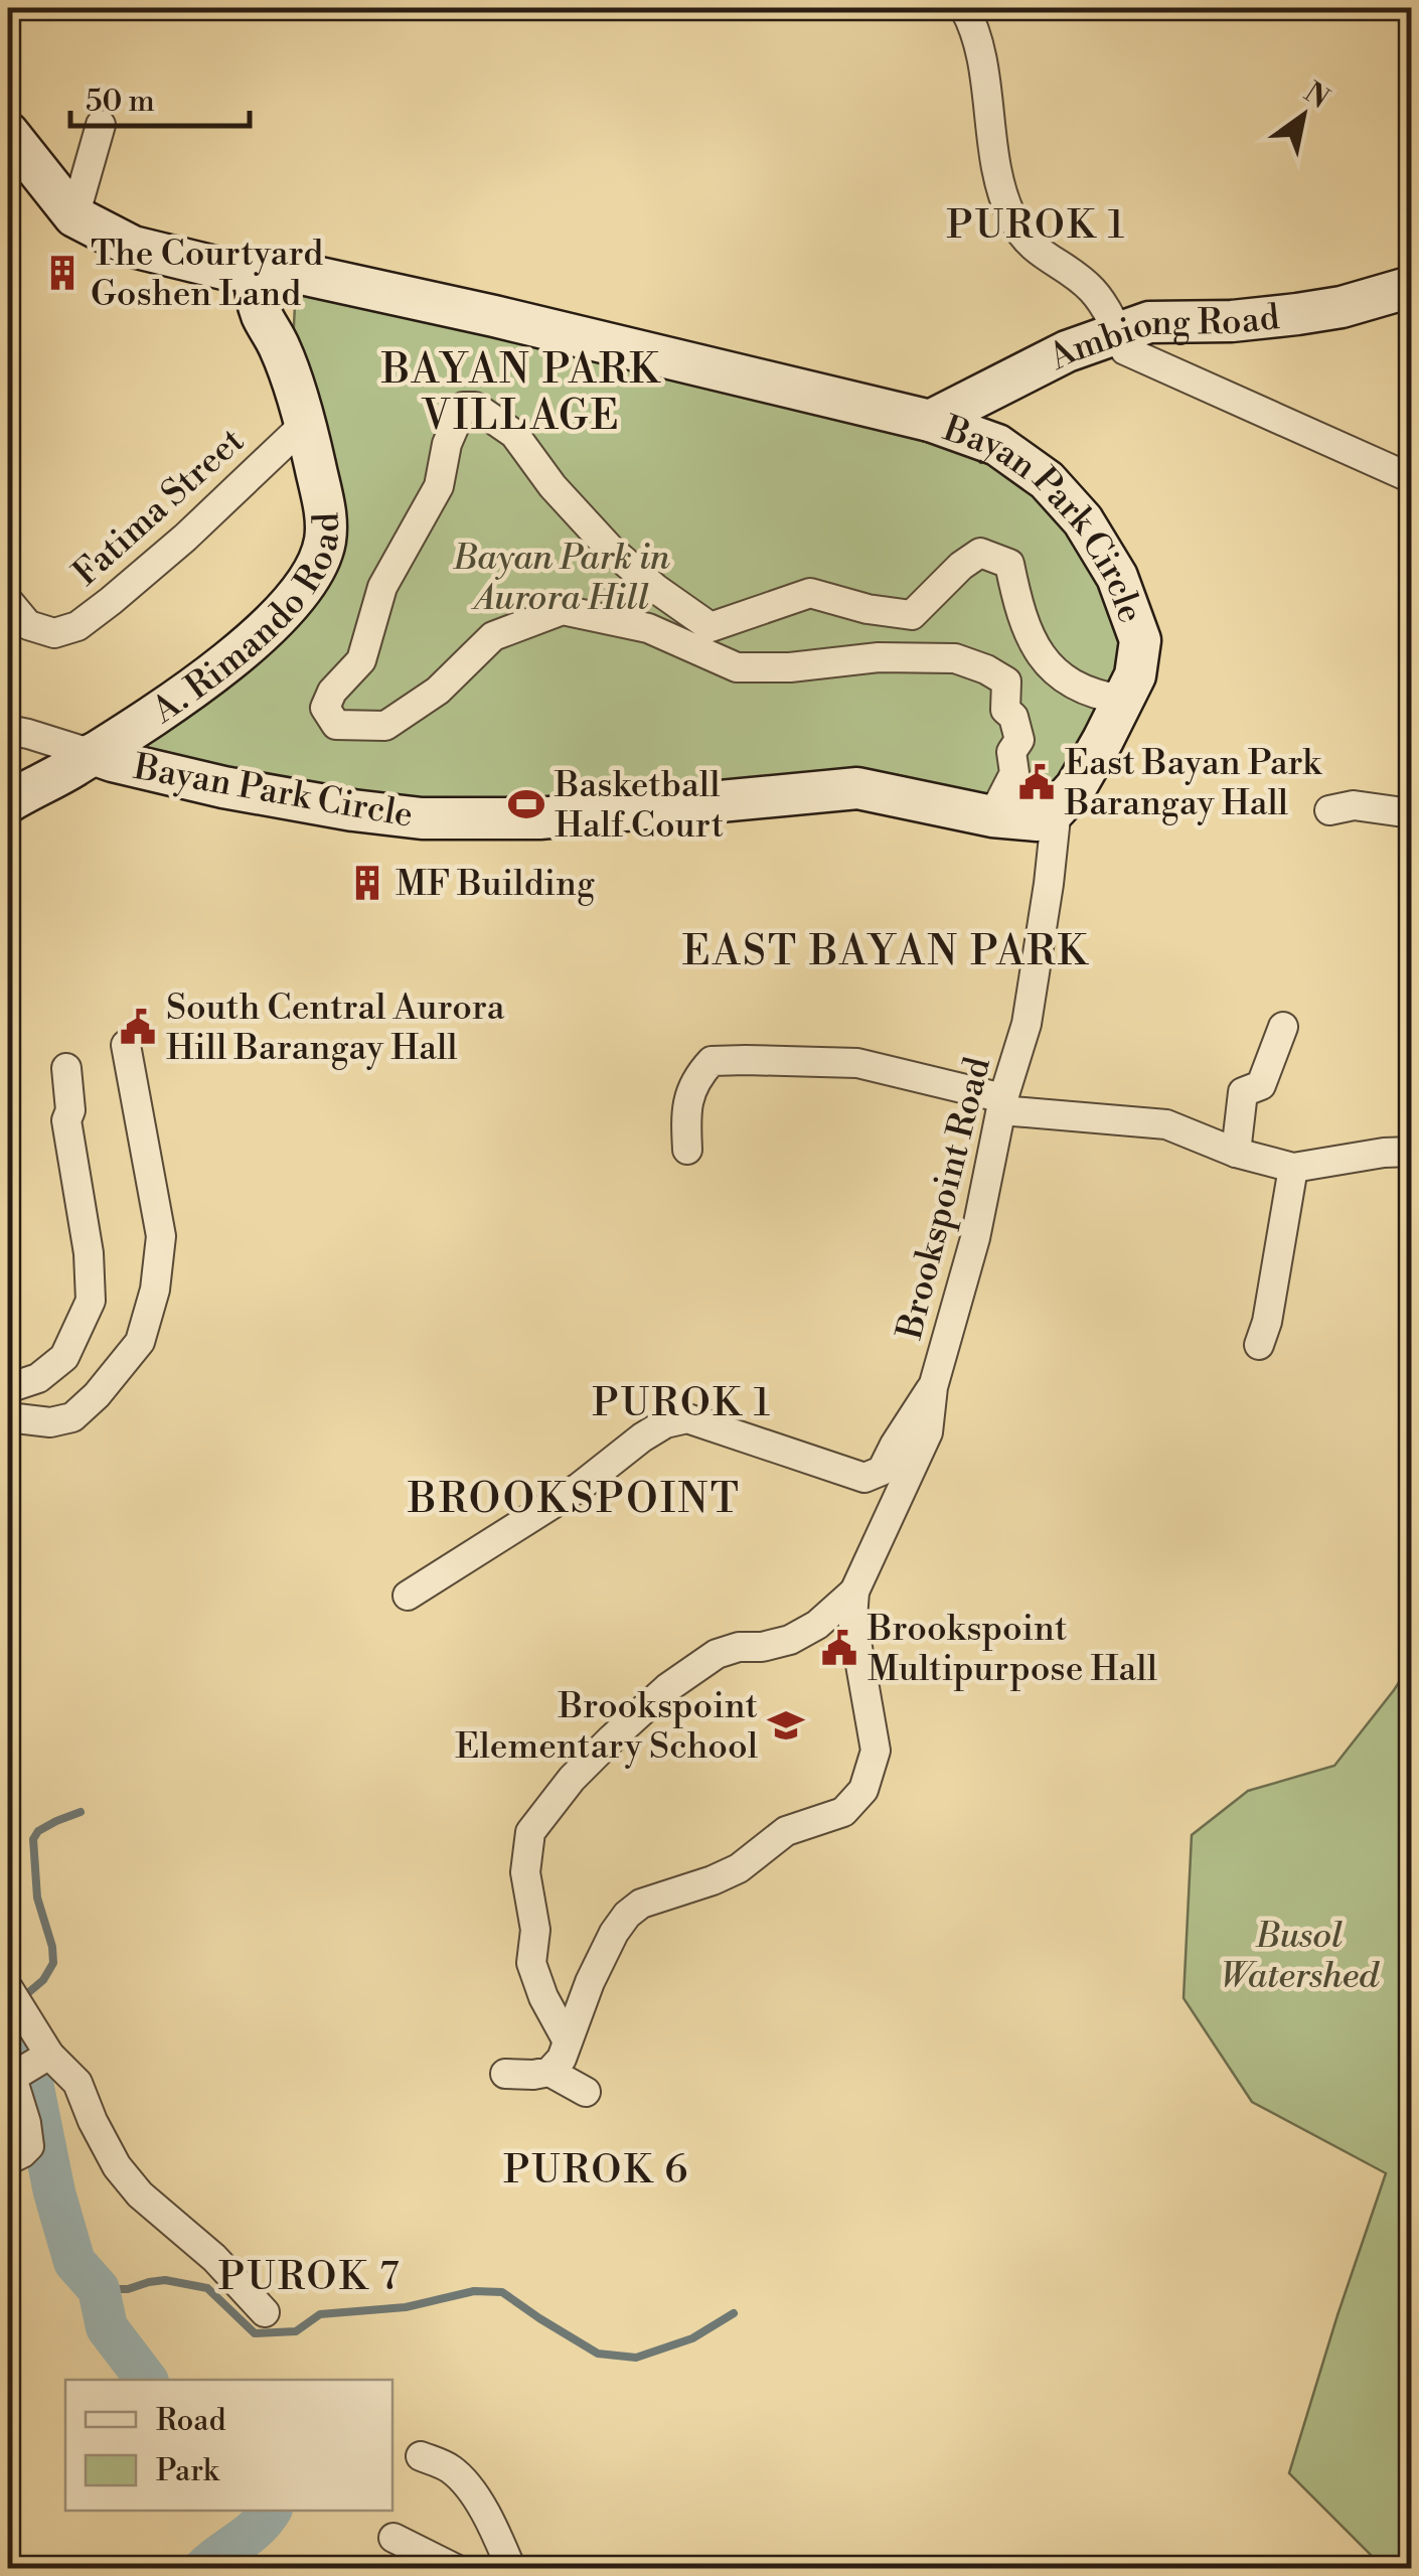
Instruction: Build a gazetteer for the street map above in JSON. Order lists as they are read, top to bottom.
{
  "streets": {
    "main road": ["Ambiong Road", "Bayan Park Circle", "A. Rimando Road"],
    "street": ["Fatima Street", "Brookspoint Road"]
  },
  "crossings": [
    ["Ambiong Road", "Bayan Park Circle"],
    ["Fatima Street", "A. Rimando Road"],
    ["Bayan Park Circle", "A. Rimando Road"],
    ["Bayan Park Circle", "Brookspoint Road"]
  ],
  "districts": [
    "PUROK 1",
    "BAYAN PARK VILLAGE",
    "EAST BAYAN PARK",
    "PUROK 1",
    "BROOKSPOINT",
    "PUROK 6",
    "PUROK 7"
  ],
  "parks": ["Bayan Park in Aurora Hill", "Busol Watershed"],
  "places": {
    "building": ["The Courtyard Goshen Land", "MF Building"],
    "public building": ["East Bayan Park Barangay Hall", "South Central Aurora Hill Barangay Hall", "Brookspoint Multipurpose Hall"],
    "sports": ["Basketball Half Court"],
    "school or university": ["Brookspoint Elementary School"]
  },
  "legend": ["Road", "Park"],
  "scale_bar": "50 m",
  "north": "top right"
}
